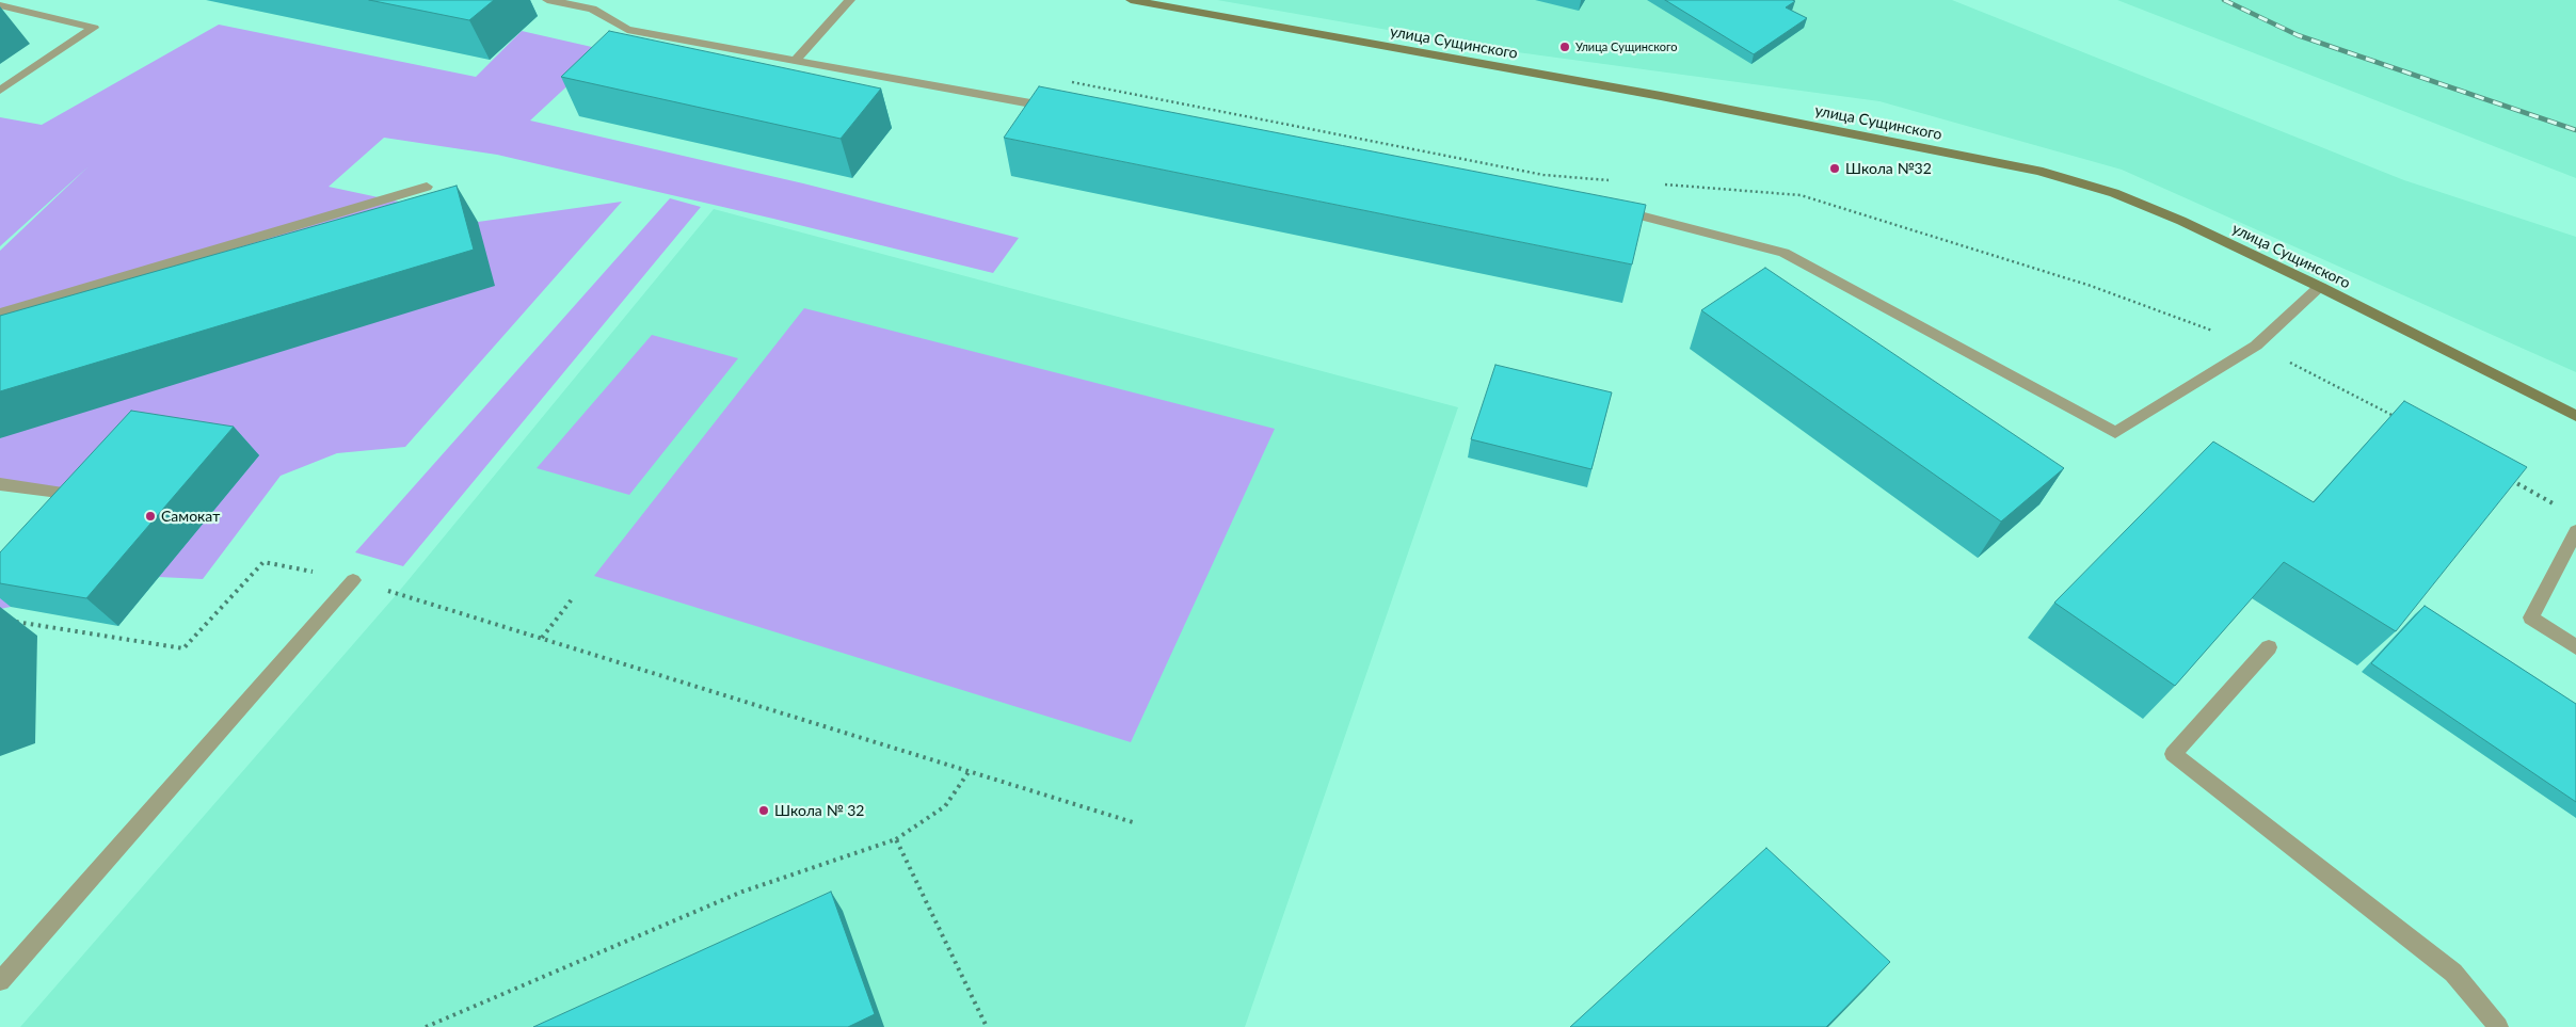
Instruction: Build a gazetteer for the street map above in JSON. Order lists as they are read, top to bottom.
{
  "streets": {
    "street": ["улица Сущинского"]
  },
  "places": [
    "Улица Сущинского",
    "Школа №32",
    "Самокат",
    "Школа № 32"
  ]
}
